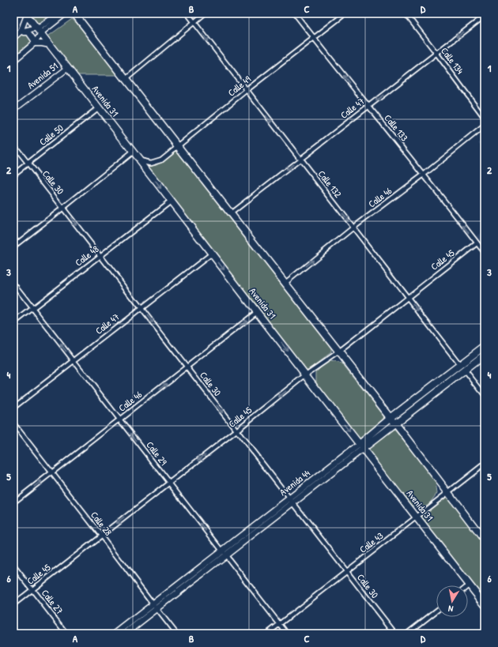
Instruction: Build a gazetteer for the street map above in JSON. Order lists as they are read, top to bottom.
{
  "streets": {
    "highway": ["Avenida 31", "Avenida 44"],
    "street": [
      "Calle 134",
      "Avenida 51",
      "Calle 49",
      "Calle 47",
      "Calle 133",
      "Calle 50",
      "Calle 30",
      "Calle 132",
      "Calle 46",
      "Calle 48",
      "Calle 45",
      "Calle 29",
      "Calle 28",
      "Calle 43",
      "Calle 27"
    ]
  },
  "crossings": [
    ["Calle 134", "Calle 47"],
    ["Avenida 51", "Avenida 31"],
    ["Calle 49", "Avenida 31"],
    ["Calle 49", "Calle 133"],
    ["Calle 49", "Calle 132"],
    ["Avenida 31", "Calle 47"],
    ["Avenida 31", "Calle 50"],
    ["Avenida 31", "Calle 46"],
    ["Avenida 31", "Calle 48"],
    ["Avenida 31", "Calle 45"],
    ["Avenida 31", "Avenida 44"],
    ["Avenida 31", "Calle 43"],
    ["Calle 47", "Calle 133"],
    ["Calle 47", "Calle 30"],
    ["Calle 47", "Calle 132"],
    ["Calle 47", "Calle 29"],
    ["Calle 133", "Calle 46"],
    ["Calle 133", "Calle 45"],
    ["Calle 50", "Calle 30"],
    ["Calle 30", "Calle 46"],
    ["Calle 30", "Calle 48"],
    ["Calle 30", "Calle 45"],
    ["Calle 30", "Avenida 44"],
    ["Calle 30", "Calle 43"],
    ["Calle 132", "Calle 46"],
    ["Calle 132", "Calle 45"],
    ["Calle 132", "Avenida 44"],
    ["Calle 46", "Calle 29"],
    ["Calle 46", "Calle 28"],
    ["Calle 48", "Calle 29"],
    ["Calle 45", "Calle 29"],
    ["Calle 45", "Calle 28"],
    ["Calle 45", "Calle 27"],
    ["Calle 29", "Avenida 44"],
    ["Calle 29", "Calle 43"],
    ["Avenida 44", "Calle 28"]
  ],
  "one_way": [
    "Calle 47",
    "Calle 133",
    "Calle 132",
    "Calle 46",
    "Calle 45",
    "Calle 29"
  ],
  "north": "bottom",
  "grid": {
    "columns": [
      "A",
      "B",
      "C",
      "D"
    ],
    "rows": [
      "1",
      "2",
      "3",
      "4",
      "5",
      "6"
    ]
  }
}
